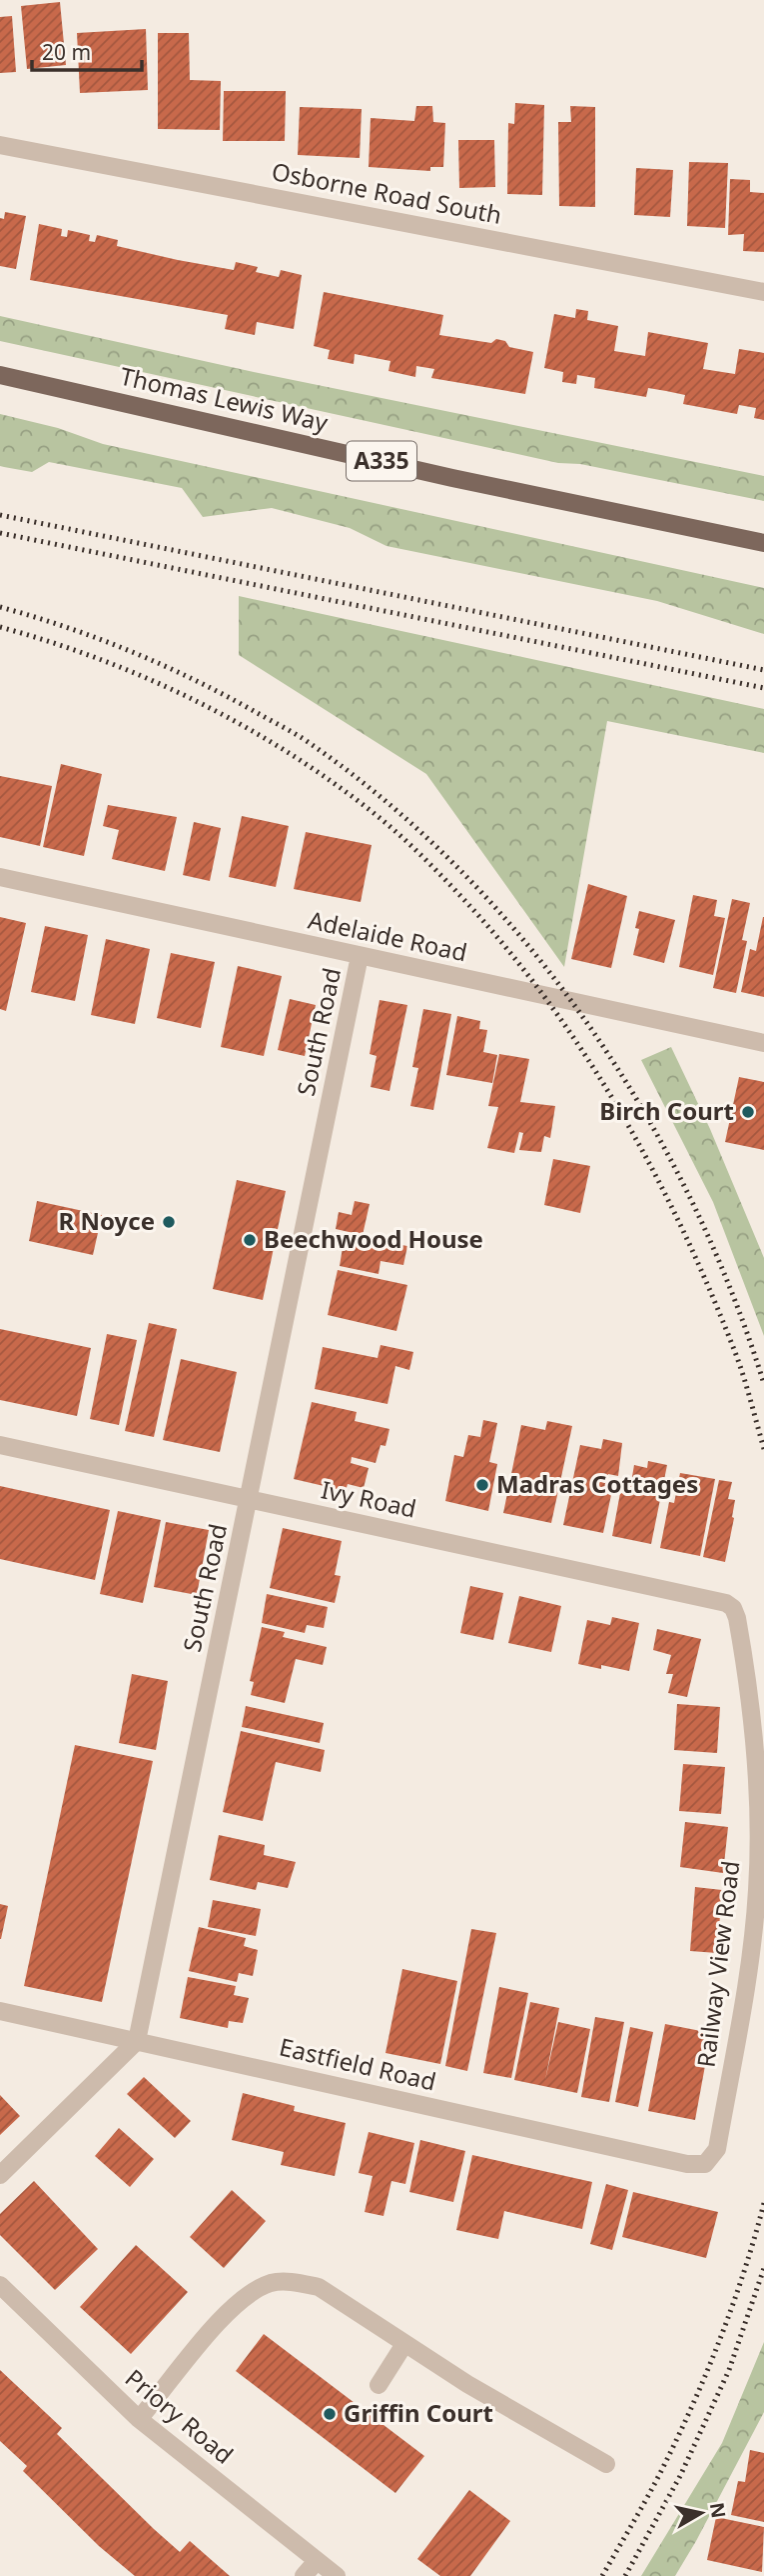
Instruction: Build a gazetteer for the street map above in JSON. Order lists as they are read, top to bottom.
{
  "streets": {
    "main road": ["Thomas Lewis Way", "A335"],
    "street": [
      "Osborne Road South",
      "Adelaide Road",
      "South Road",
      "Ivy Road",
      "Railway View Road",
      "Eastfield Road",
      "Priory Road"
    ]
  },
  "crossings": [
    ["Adelaide Road", "South Road"],
    ["South Road", "Ivy Road"],
    ["South Road", "Eastfield Road"],
    ["Ivy Road", "Railway View Road"],
    ["Railway View Road", "Eastfield Road"]
  ],
  "places": [
    "Birch Court",
    "R Noyce",
    "Beechwood House",
    "Madras Cottages",
    "Griffin Court"
  ],
  "scale_bar": "20 m",
  "north": "right"
}
